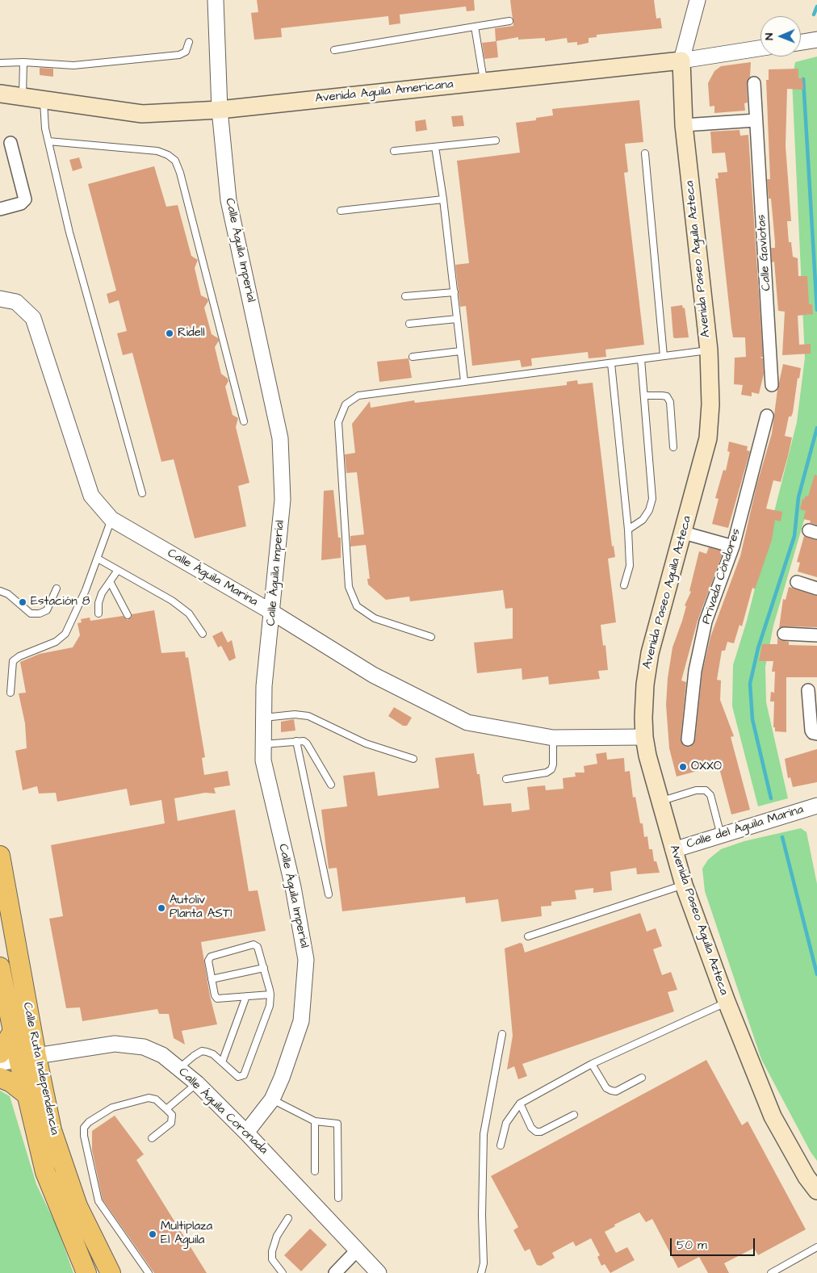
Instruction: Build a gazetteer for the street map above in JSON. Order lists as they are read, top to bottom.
{
  "streets": {
    "main road": ["Avenida Aguila Americana", "Avenida Paseo Aguila Azteca", "Calle Ruta Independencia"],
    "street": [
      "Calle Águila Imperial",
      "Calle Gaviotas",
      "Privada Cóndores",
      "Calle Águila Marina",
      "Calle del Águila Marina",
      "Calle Águila Coronada"
    ]
  },
  "crossings": [
    ["Avenida Aguila Americana", "Calle Águila Imperial"],
    ["Avenida Aguila Americana", "Avenida Paseo Aguila Azteca"],
    ["Calle Águila Imperial", "Calle Águila Marina"],
    ["Calle Águila Imperial", "Calle Águila Coronada"],
    ["Avenida Paseo Aguila Azteca", "Calle Águila Marina"],
    ["Avenida Paseo Aguila Azteca", "Calle del Águila Marina"],
    ["Calle Ruta Independencia", "Calle Águila Coronada"]
  ],
  "places": [
    "Ridell",
    "Estación 8",
    "OXXO",
    "Autoliv Planta AST1",
    "Multiplaza El Aguila"
  ],
  "scale_bar": "50 m",
  "north": "left"
}
